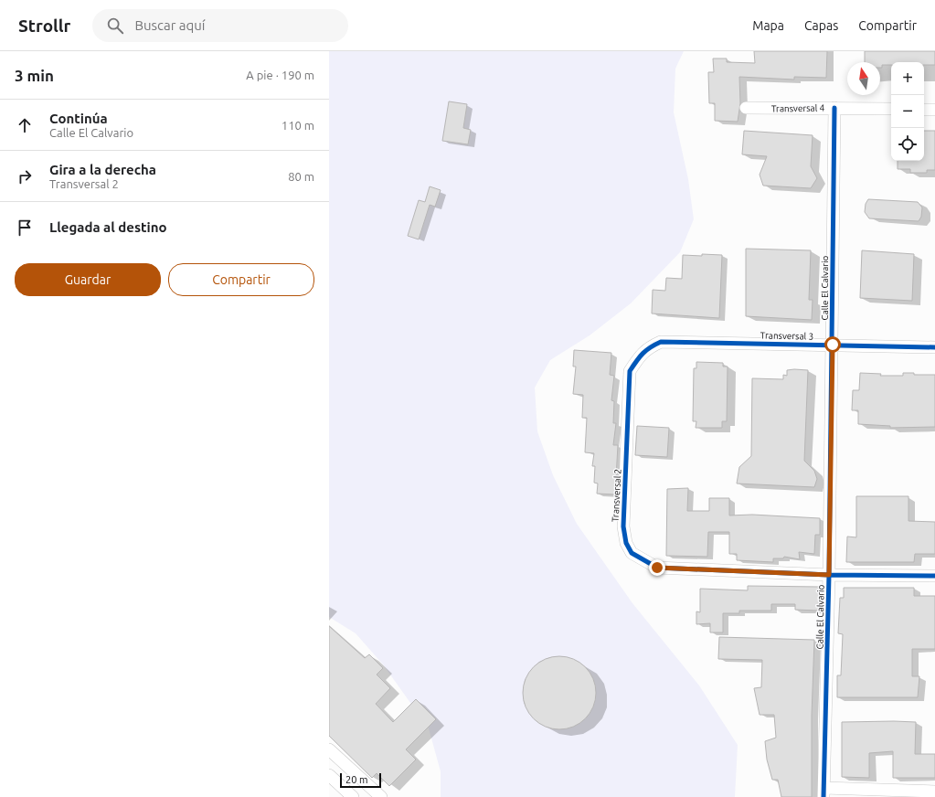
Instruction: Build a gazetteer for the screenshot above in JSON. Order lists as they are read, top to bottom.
{
  "streets": {
    "street": [
      "Transversal 4",
      "Calle El Calvario",
      "Transversal 3",
      "Transversal 2"
    ]
  },
  "crossings": [
    ["Transversal 4", "Calle El Calvario"],
    ["Calle El Calvario", "Transversal 3"],
    ["Calle El Calvario", "Transversal 2"],
    ["Transversal 3", "Transversal 2"]
  ],
  "scale_bar": "20 m",
  "north": "top",
  "page": {
    "header": "Strollr",
    "search": "Buscar aquí",
    "nav": ["Mapa", "Capas", "Compartir"],
    "heading": ["3 min", "A pie · 190 m"],
    "map_buttons": ["+", "−"],
    "list": [
      ["Continúa", "Calle El Calvario", "110 m"],
      ["Gira a la derecha", "Transversal 2", "80 m"],
      "Llegada al destino"
    ],
    "buttons": ["Guardar", "Compartir"],
    "scale": "20 m"
  }
}
